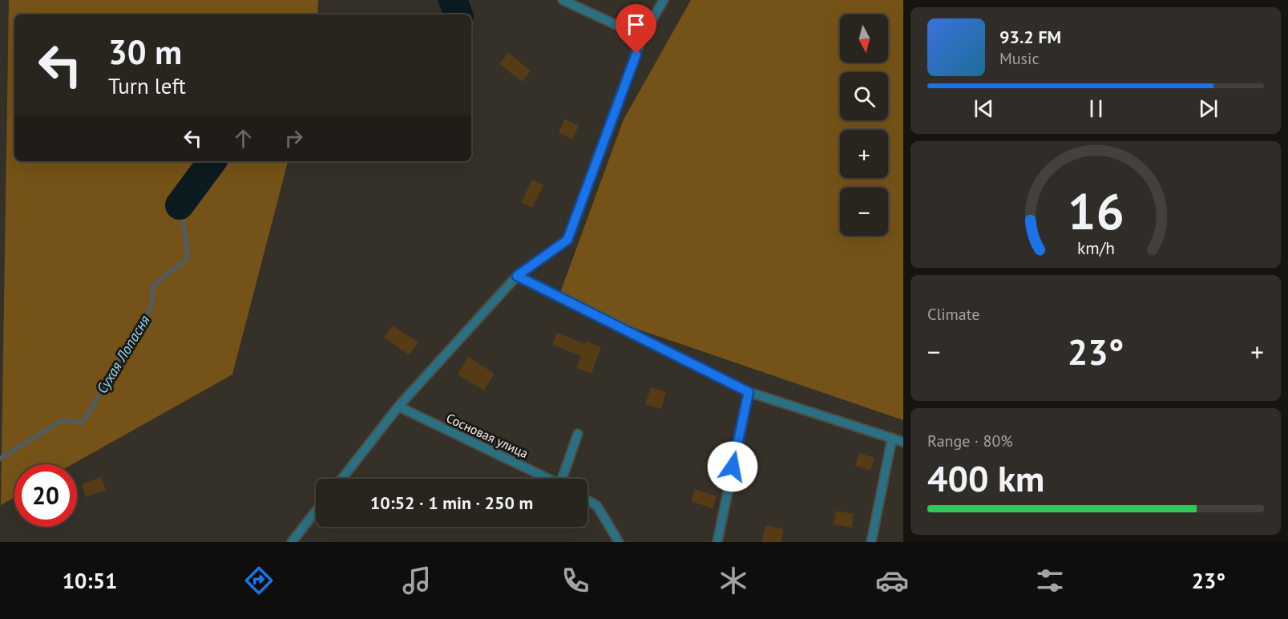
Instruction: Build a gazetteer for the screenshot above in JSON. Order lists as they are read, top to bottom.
{
  "streets": {
    "lane": ["Сосновая улица"]
  },
  "water": ["Сухая Лопасня"],
  "north": "bottom",
  "page": {
    "map_buttons": ["+", "−"],
    "turn": ["30 m", "Turn left"],
    "song": ["93.2 FM", "Music"],
    "tile": [
      "Climate",
      ["Range · 80%", "400 km"]
    ],
    "heat": ["−", "23°", "+"],
    "limit": "20",
    "trip": "10:52 · 1 min · 250 m",
    "tabs": ["10:51", "23°"],
    "gauge": ["16", "km/h"]
  }
}
